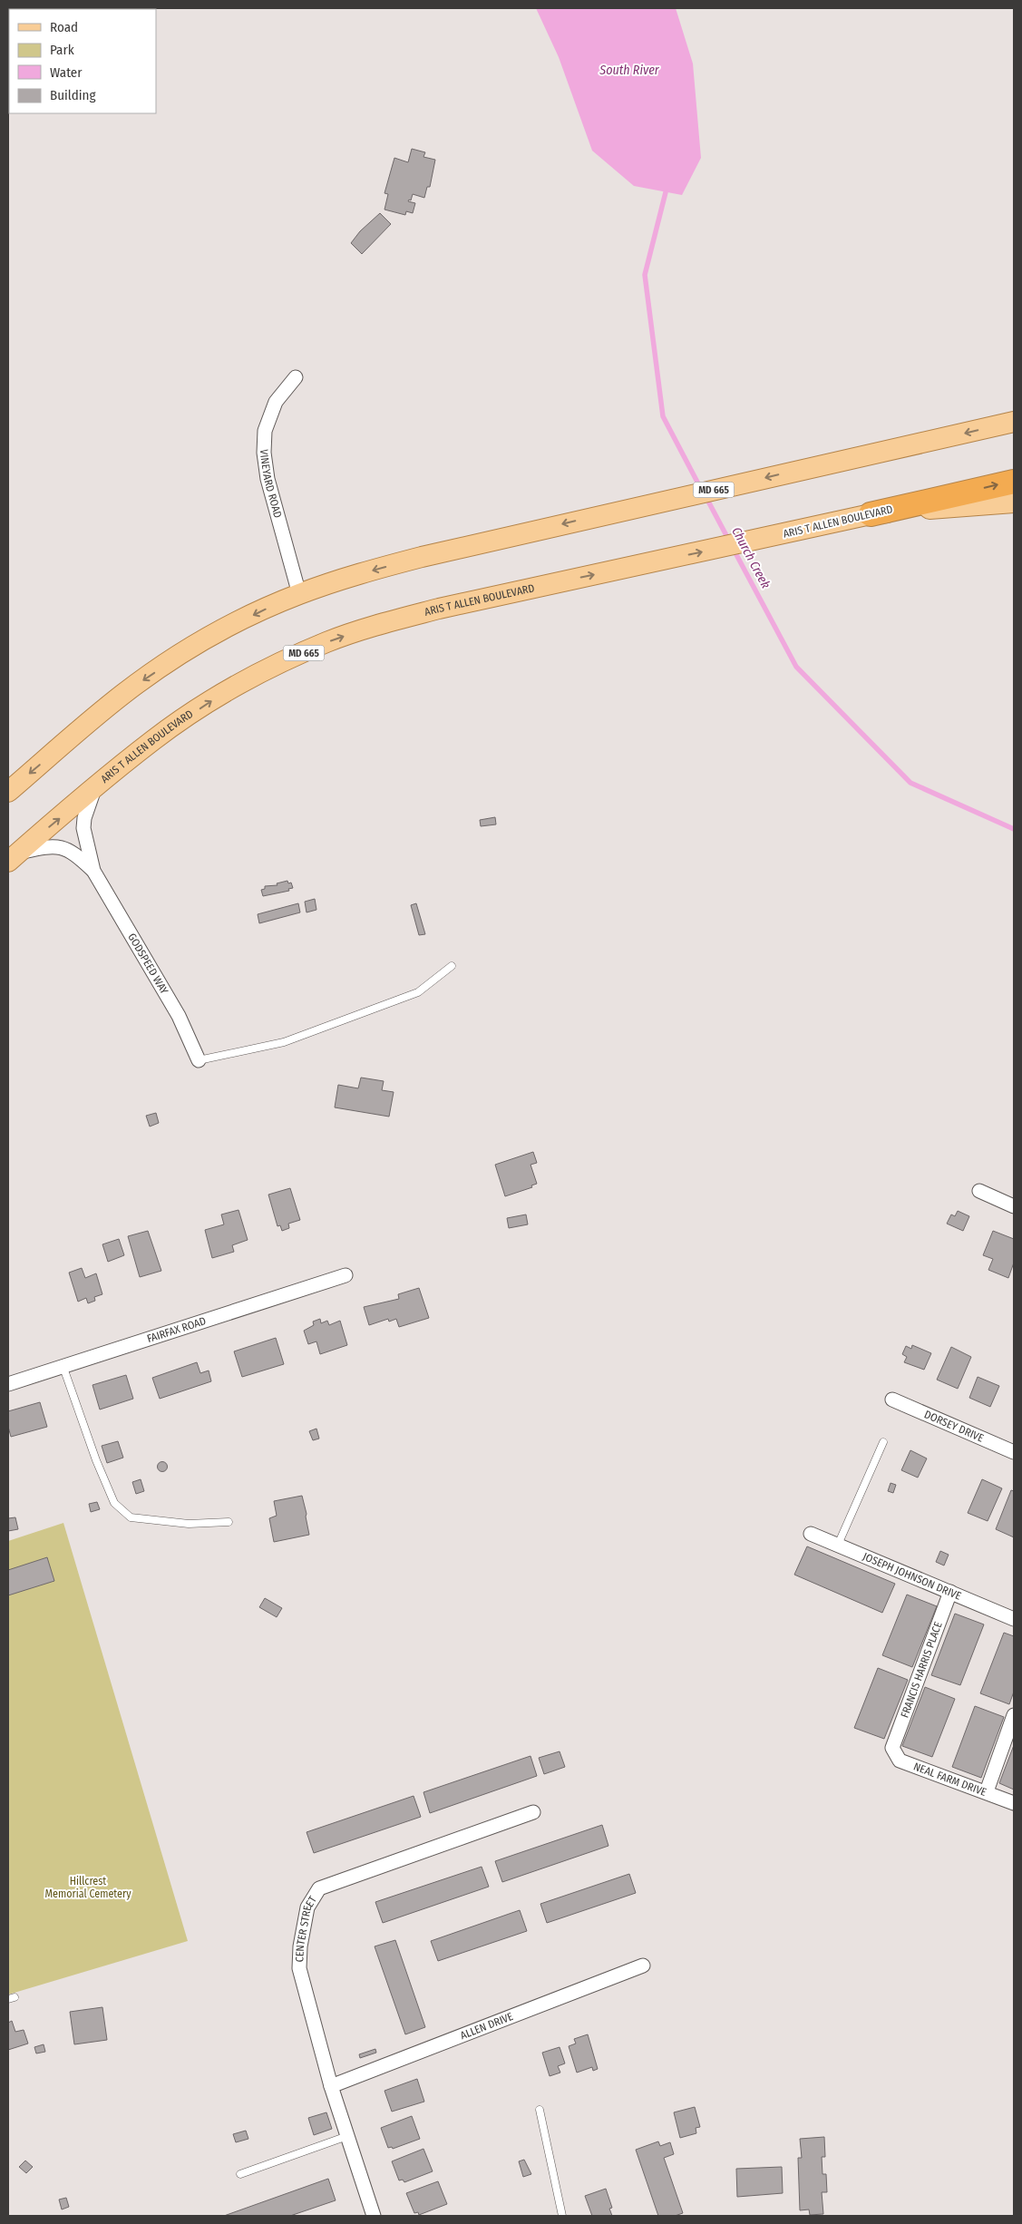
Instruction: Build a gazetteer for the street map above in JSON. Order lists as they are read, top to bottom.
{
  "streets": {
    "highway": ["MD 665", "ARIS T ALLEN BOULEVARD"],
    "street": [
      "VINEYARD ROAD",
      "GODSPEED WAY",
      "FAIRFAX ROAD",
      "DORSEY DRIVE",
      "JOSEPH JOHNSON DRIVE",
      "FRANCIS HARRIS PLACE",
      "NEAL FARM DRIVE",
      "CENTER STREET",
      "ALLEN DRIVE"
    ]
  },
  "crossings": [
    ["VINEYARD ROAD", "MD 665"],
    ["ARIS T ALLEN BOULEVARD", "GODSPEED WAY"],
    ["JOSEPH JOHNSON DRIVE", "FRANCIS HARRIS PLACE"],
    ["FRANCIS HARRIS PLACE", "NEAL FARM DRIVE"],
    ["CENTER STREET", "ALLEN DRIVE"]
  ],
  "one_way": ["ARIS T ALLEN BOULEVARD"],
  "water": ["South River", "Church Creek"],
  "parks": ["Hillcrest Memorial Cemetery"],
  "legend": [
    "Road",
    "Park",
    "Water",
    "Building"
  ]
}
